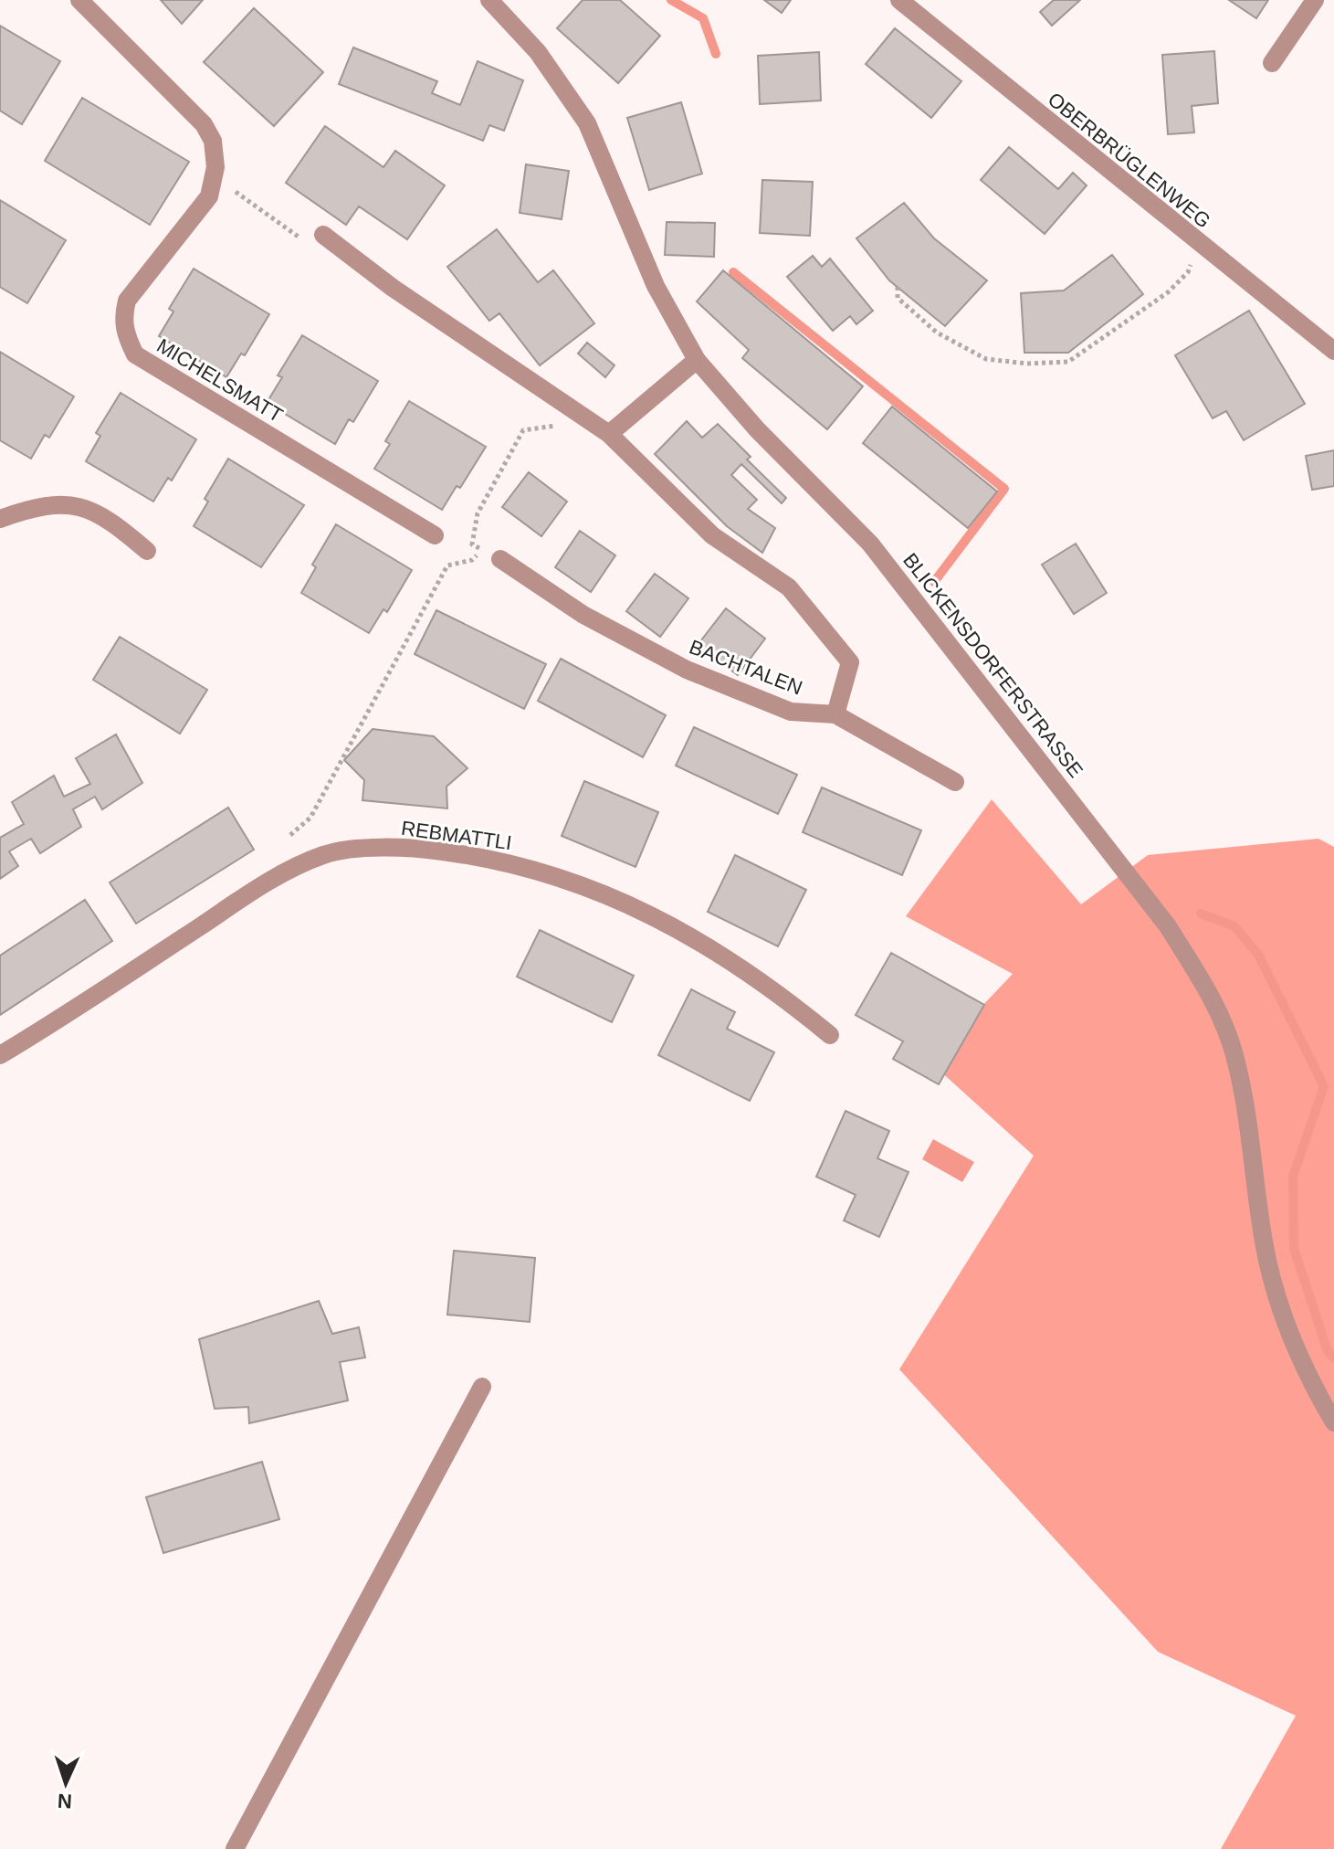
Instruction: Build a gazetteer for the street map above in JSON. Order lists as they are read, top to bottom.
{
  "streets": {
    "street": [
      "OBERBRÜGLENWEG",
      "MICHELSMATT",
      "BLICKENSDORFERSTRASSE",
      "BACHTALEN",
      "REBMATTLI"
    ]
  },
  "north": "bottom"
}
